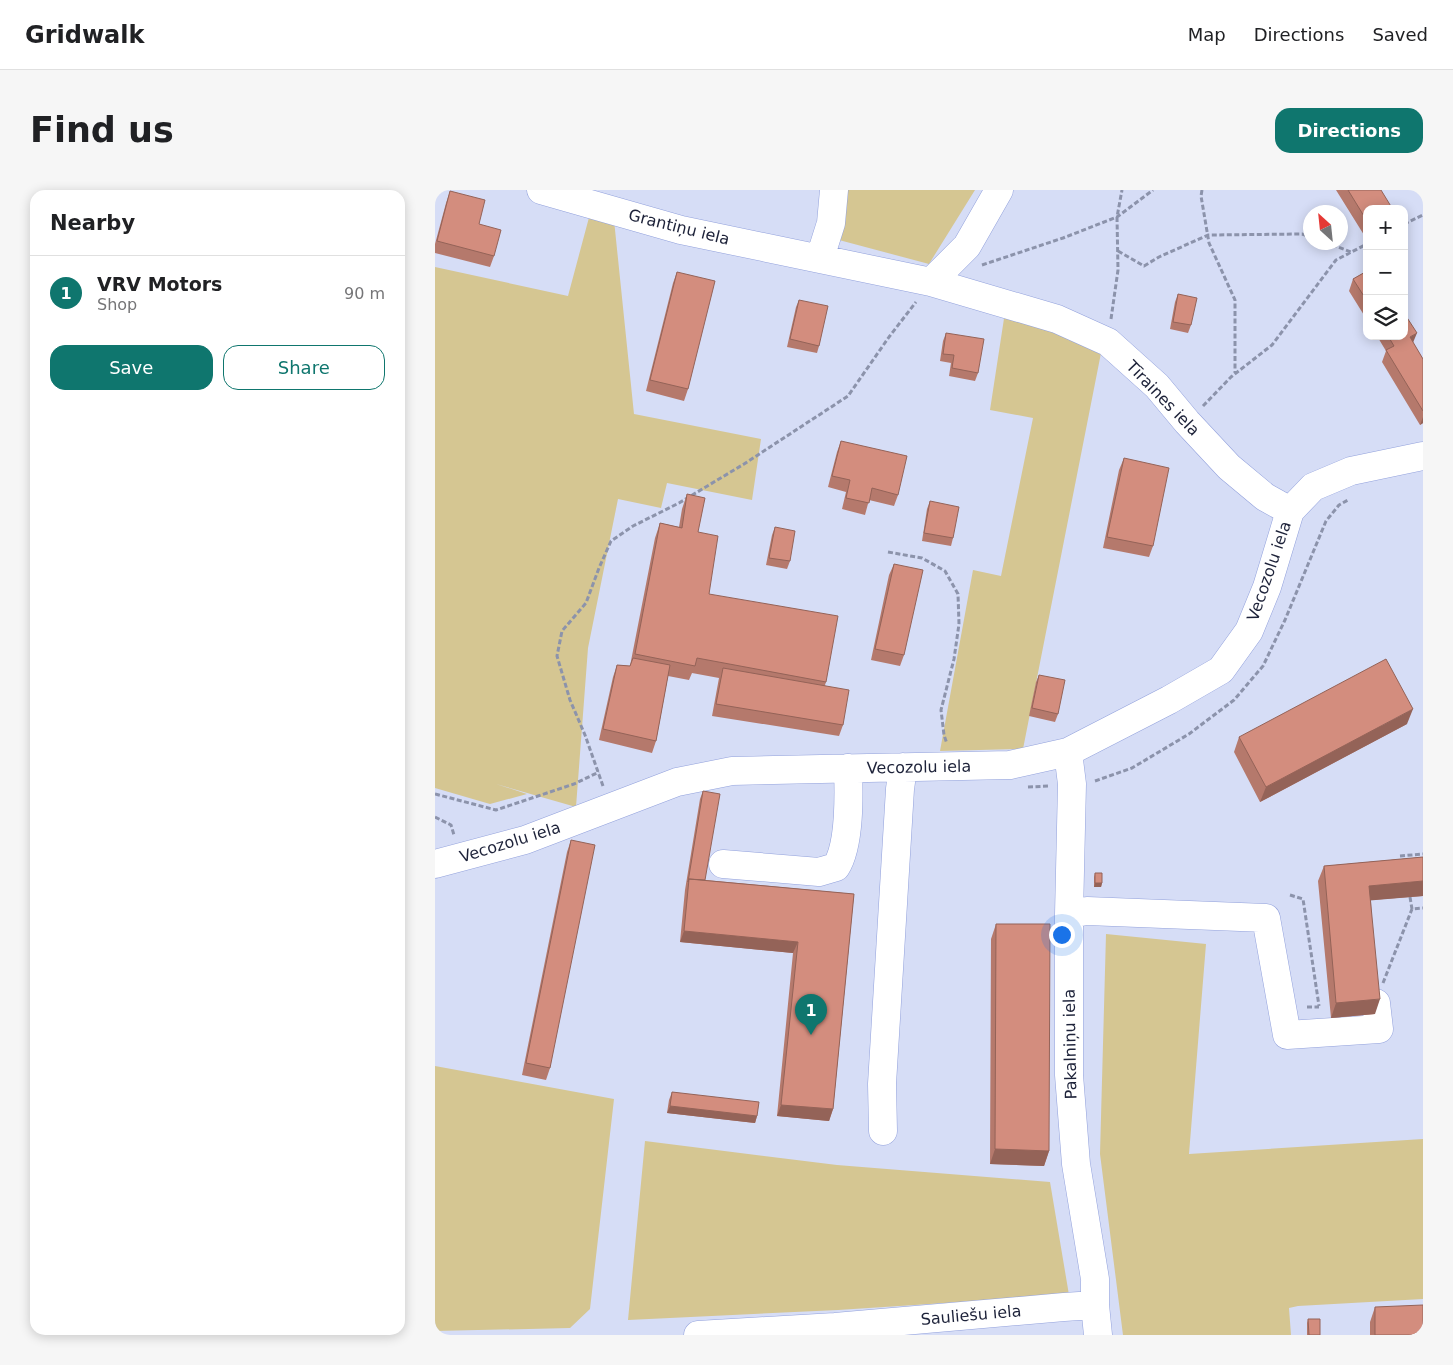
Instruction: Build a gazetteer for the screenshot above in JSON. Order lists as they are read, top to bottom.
{
  "streets": {
    "street": [
      "Grantiņu iela",
      "Tīraines iela",
      "Vecozolu iela",
      "Pakalniņu iela",
      "Sauliešu iela"
    ]
  },
  "crossings": [
    ["Grantiņu iela", "Tīraines iela"],
    ["Tīraines iela", "Vecozolu iela"],
    ["Vecozolu iela", "Pakalniņu iela"],
    ["Pakalniņu iela", "Sauliešu iela"]
  ],
  "north": "top left",
  "page": {
    "header": "Gridwalk",
    "nav": ["Map", "Directions", "Saved"],
    "buttons": [
      "Directions",
      ["Save", "Share"]
    ],
    "title": "Find us",
    "heading": "Nearby",
    "map_buttons": ["+", "−"],
    "list": [
      {
        "mark": "1",
        "name": "VRV Motors",
        "note": "Shop",
        "value": "90 m"
      }
    ],
    "pins": "1"
  }
}
